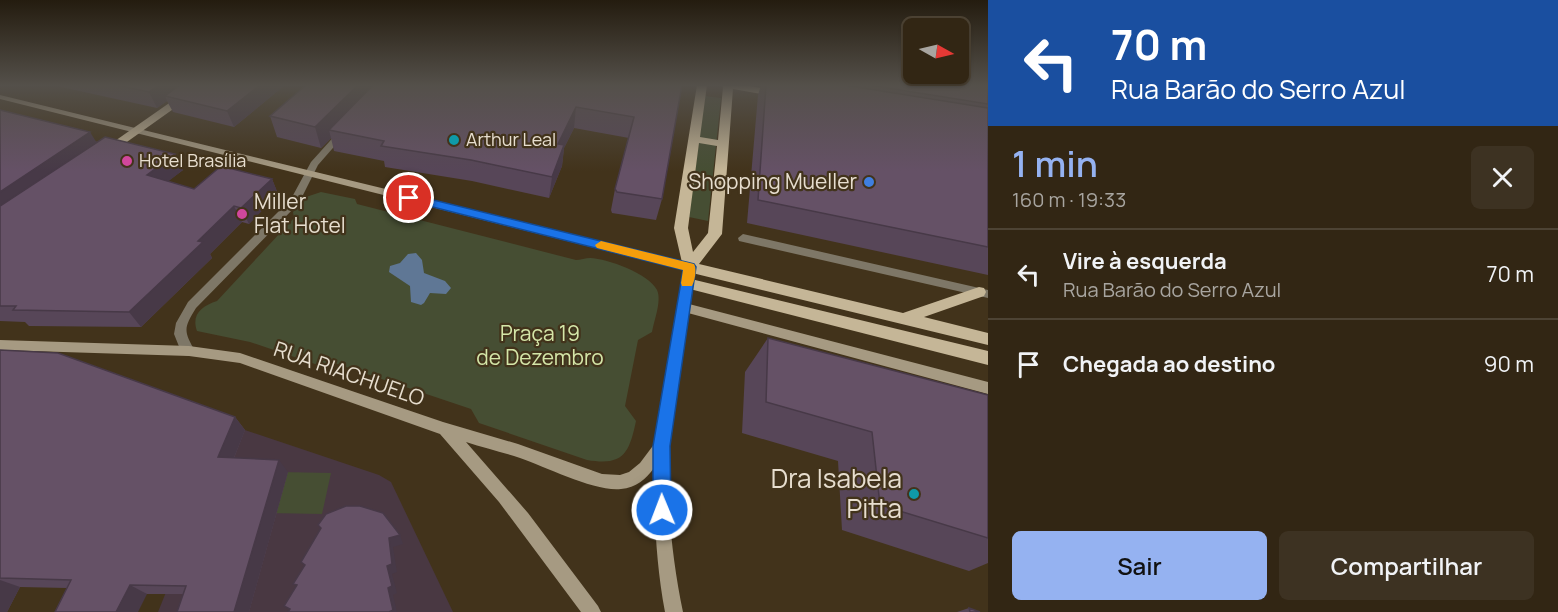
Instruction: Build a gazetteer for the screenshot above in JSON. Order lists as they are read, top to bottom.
{
  "streets": {
    "street": ["RUA RIACHUELO"]
  },
  "parks": ["Praça 19 de Dezembro"],
  "places": [
    "Arthur Leal",
    "Hotel Brasília",
    "Shopping Mueller",
    "Miller Flat Hotel",
    "Dra Isabela Pitta"
  ],
  "north": "right",
  "page": {
    "turn": ["70 m", "Rua Barão do Serro Azul"],
    "heading": ["1 min", "160 m · 19:33"],
    "list": [
      {
        "name": "Vire à esquerda",
        "note": "Rua Barão do Serro Azul",
        "value": "70 m"
      },
      {
        "name": "Chegada ao destino",
        "value": "90 m"
      }
    ],
    "buttons": ["Sair", "Compartilhar"]
  }
}
